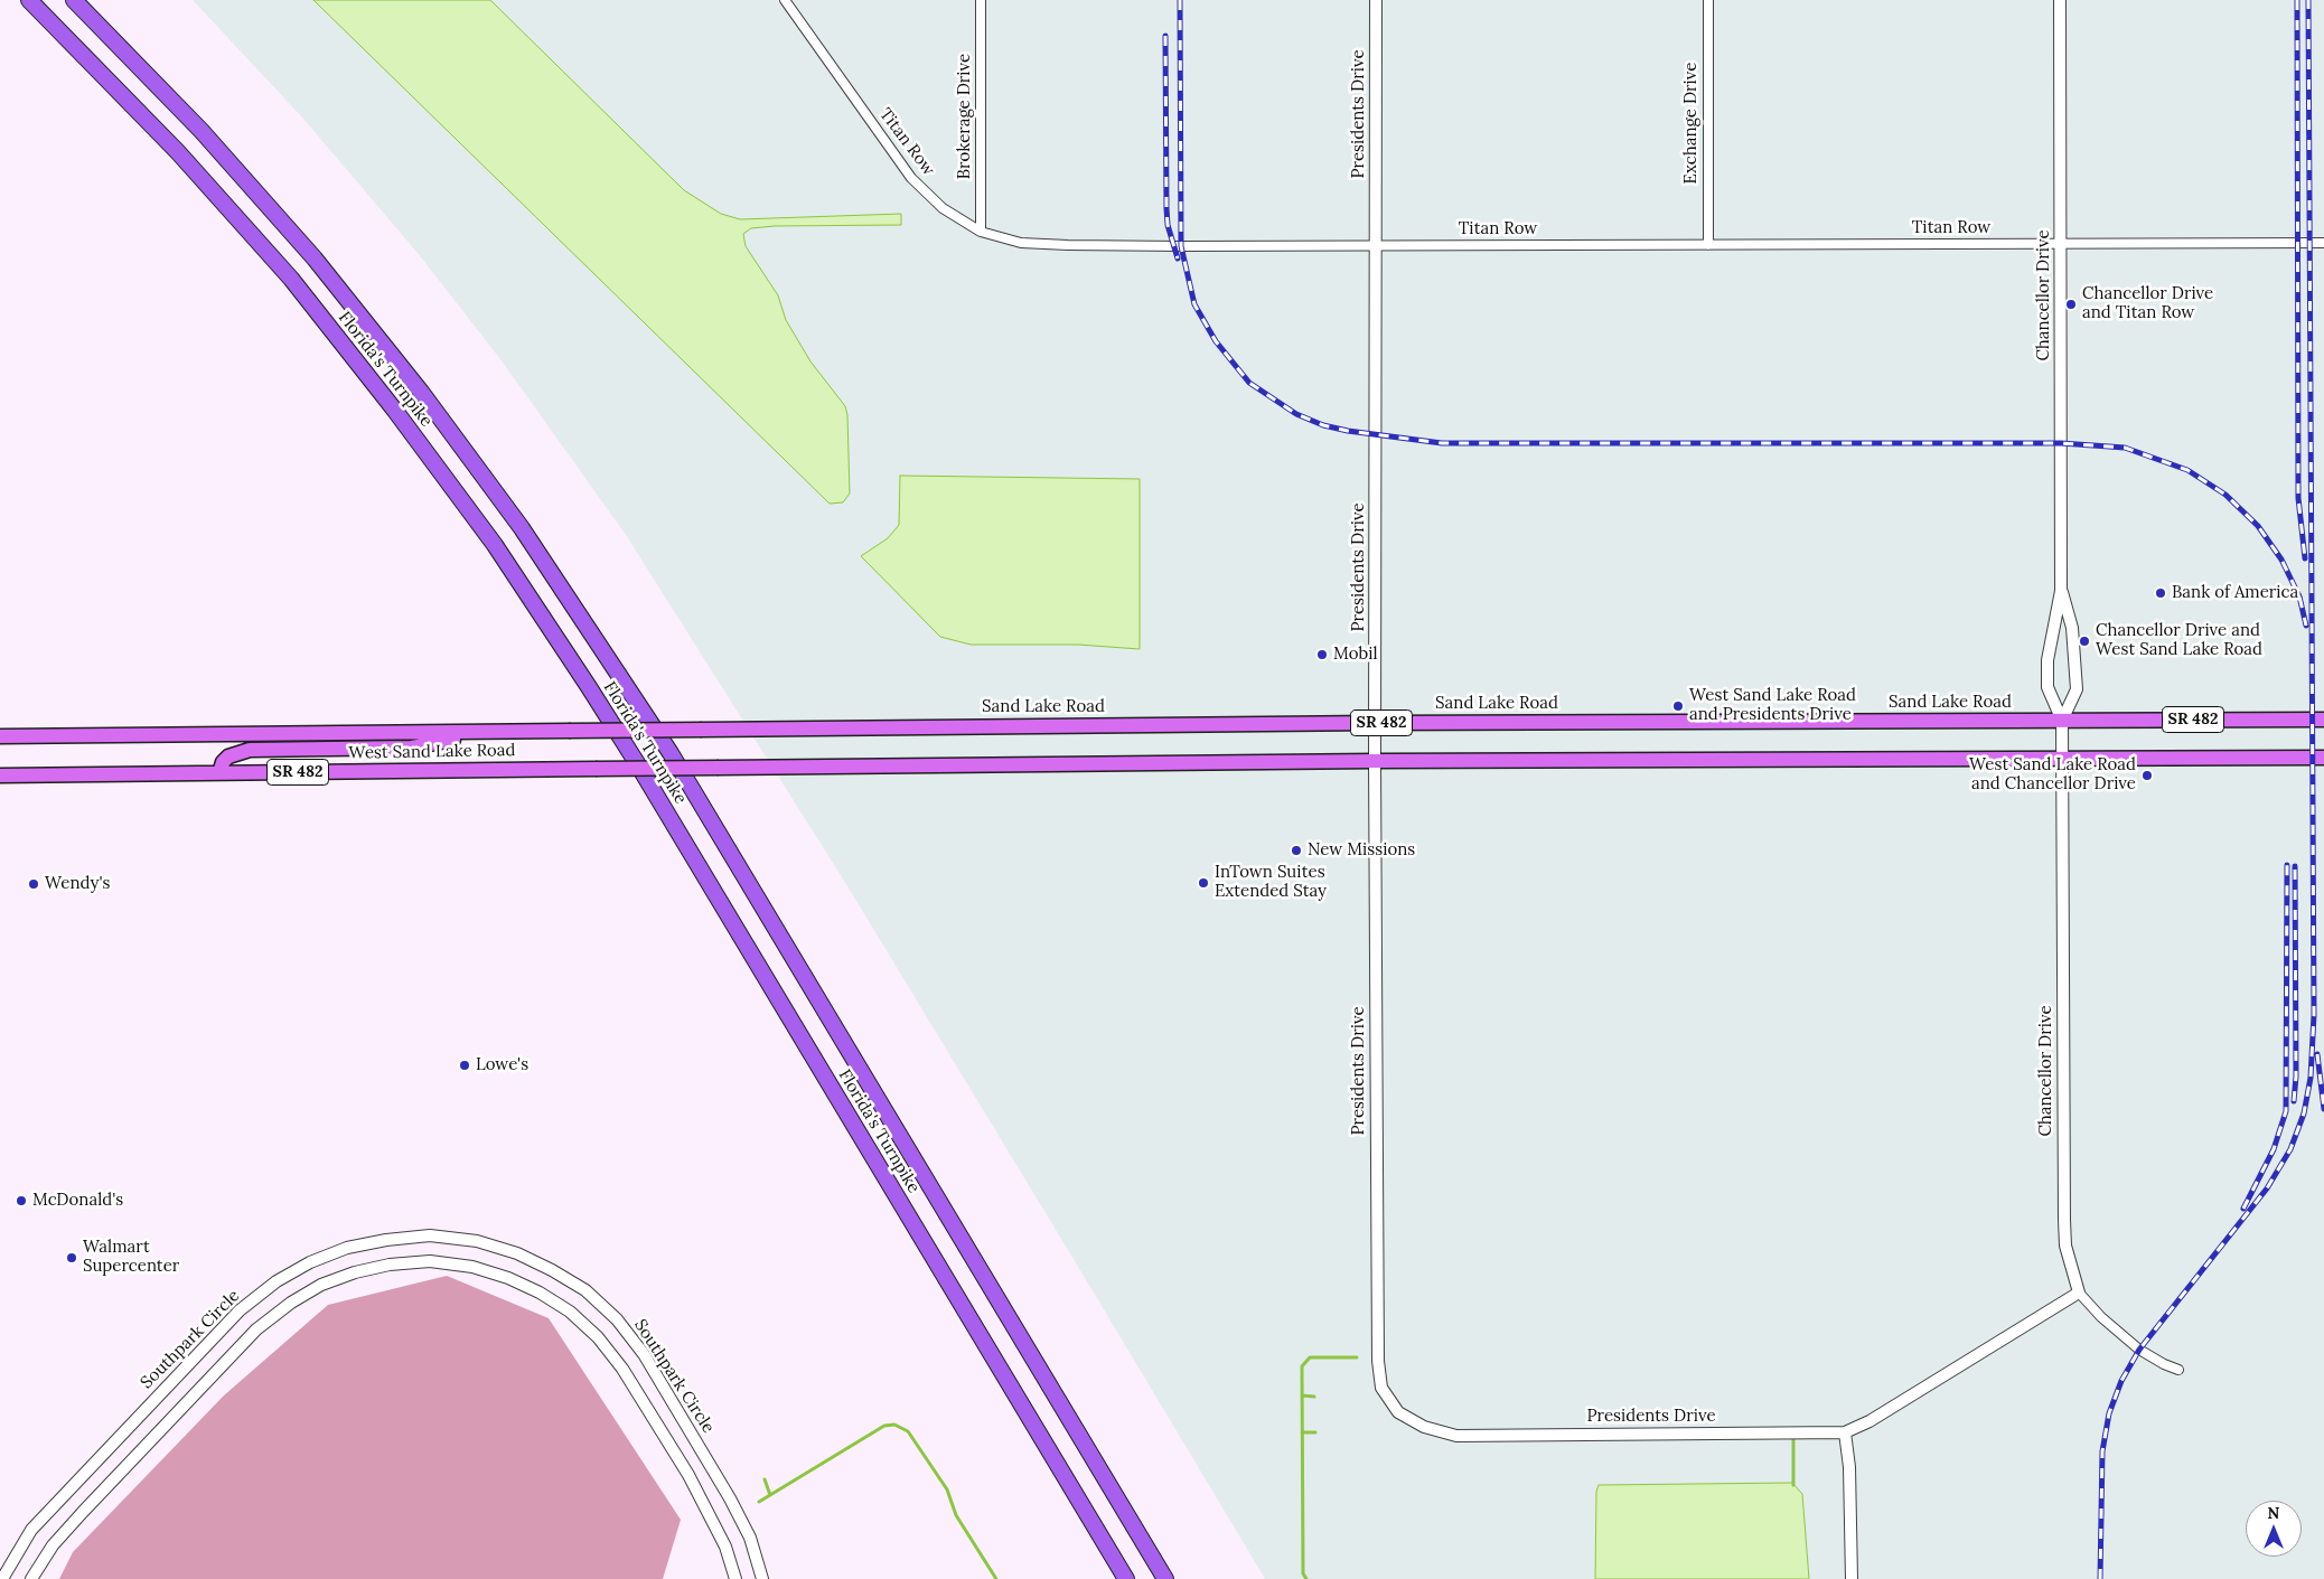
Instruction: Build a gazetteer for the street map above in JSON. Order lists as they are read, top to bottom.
{
  "streets": {
    "highway": ["Florida's Turnpike"],
    "main road": ["Sand Lake Road", "SR 482", "West Sand Lake Road"],
    "street": [
      "Presidents Drive",
      "Brokerage Drive",
      "Exchange Drive",
      "Titan Row",
      "Chancellor Drive",
      "Southpark Circle"
    ]
  },
  "crossings": [
    ["Presidents Drive", "Titan Row"],
    ["Presidents Drive", "Chancellor Drive"],
    ["Presidents Drive", "Sand Lake Road"],
    ["Presidents Drive", "SR 482"],
    ["Presidents Drive", "West Sand Lake Road"],
    ["Brokerage Drive", "Titan Row"],
    ["Exchange Drive", "Titan Row"],
    ["Titan Row", "Chancellor Drive"],
    ["Chancellor Drive", "Sand Lake Road"],
    ["Chancellor Drive", "SR 482"],
    ["Sand Lake Road", "West Sand Lake Road"],
    ["SR 482", "West Sand Lake Road"]
  ],
  "places": [
    "Chancellor Drive and Titan Row",
    "Bank of America",
    "Chancellor Drive and West Sand Lake Road",
    "Mobil",
    "West Sand Lake Road and Presidents Drive",
    "West Sand Lake Road and Chancellor Drive",
    "New Missions",
    "InTown Suites Extended Stay",
    "Wendy's",
    "Lowe's",
    "McDonald's",
    "Walmart Supercenter"
  ],
  "north": "top"
}
